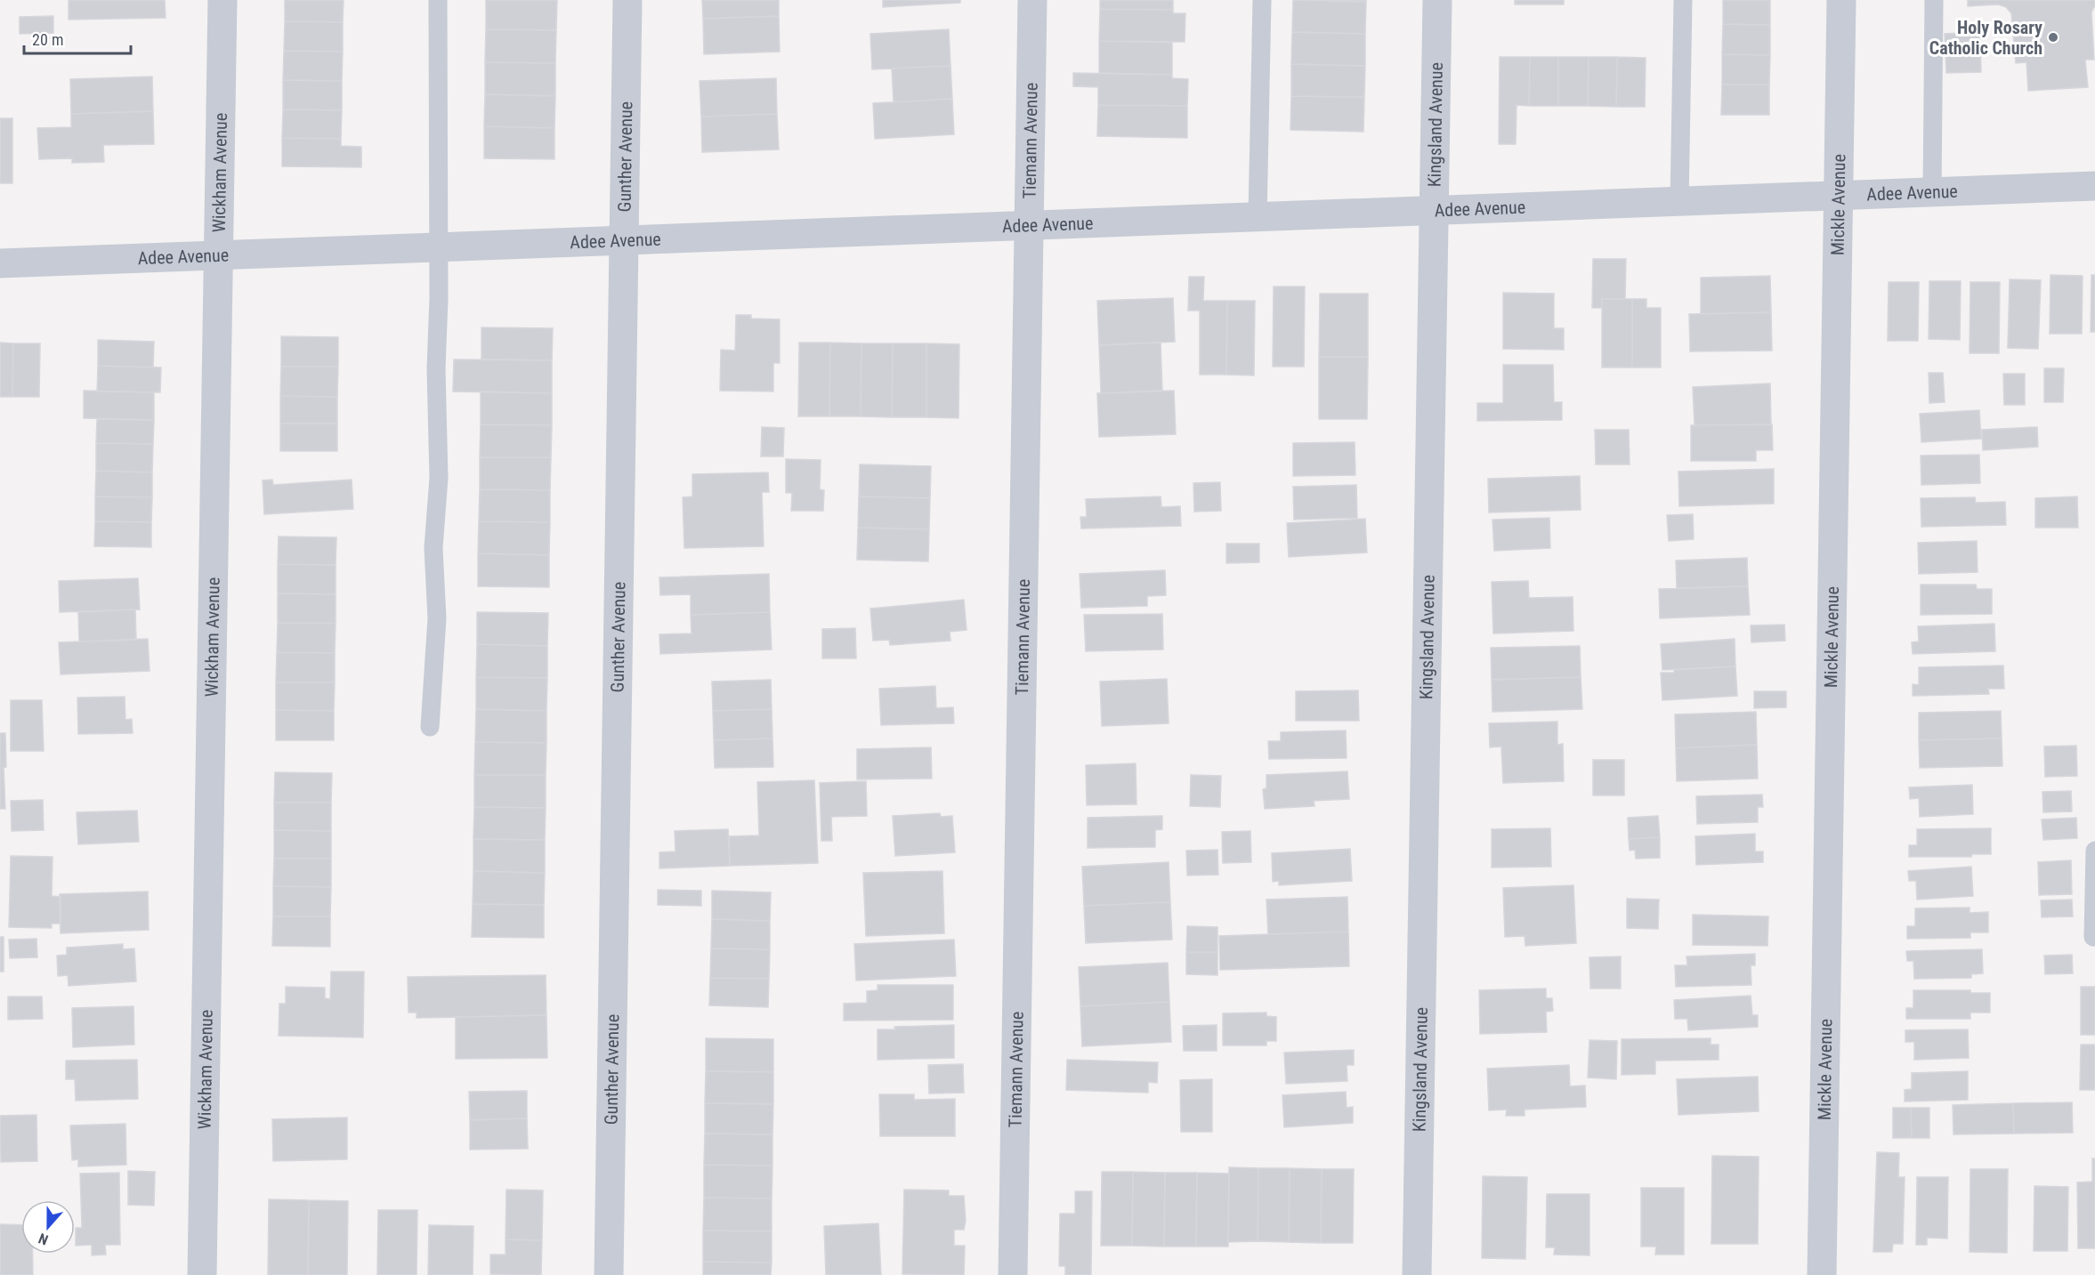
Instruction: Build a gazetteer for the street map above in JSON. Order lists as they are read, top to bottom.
{
  "streets": {
    "street": [
      "Kingsland Avenue",
      "Tiemann Avenue",
      "Gunther Avenue",
      "Wickham Avenue",
      "Adee Avenue",
      "Mickle Avenue"
    ]
  },
  "crossings": [
    ["Kingsland Avenue", "Adee Avenue"],
    ["Tiemann Avenue", "Adee Avenue"],
    ["Gunther Avenue", "Adee Avenue"],
    ["Wickham Avenue", "Adee Avenue"],
    ["Adee Avenue", "Mickle Avenue"]
  ],
  "places": ["Holy Rosary Catholic Church"],
  "scale_bar": "20 m",
  "north": "bottom"
}
